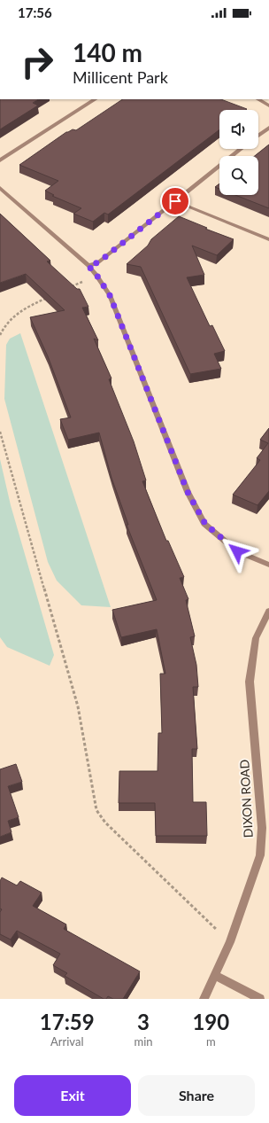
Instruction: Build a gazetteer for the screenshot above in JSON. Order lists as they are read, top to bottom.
{
  "streets": {
    "street": ["DIXON ROAD"]
  },
  "page": {
    "status": "17:56",
    "turn": ["140 m", "Millicent Park"],
    "eta": [
      "17:59",
      "Arrival",
      "3",
      "min",
      "190",
      "m"
    ],
    "buttons": ["Exit", "Share"]
  }
}
